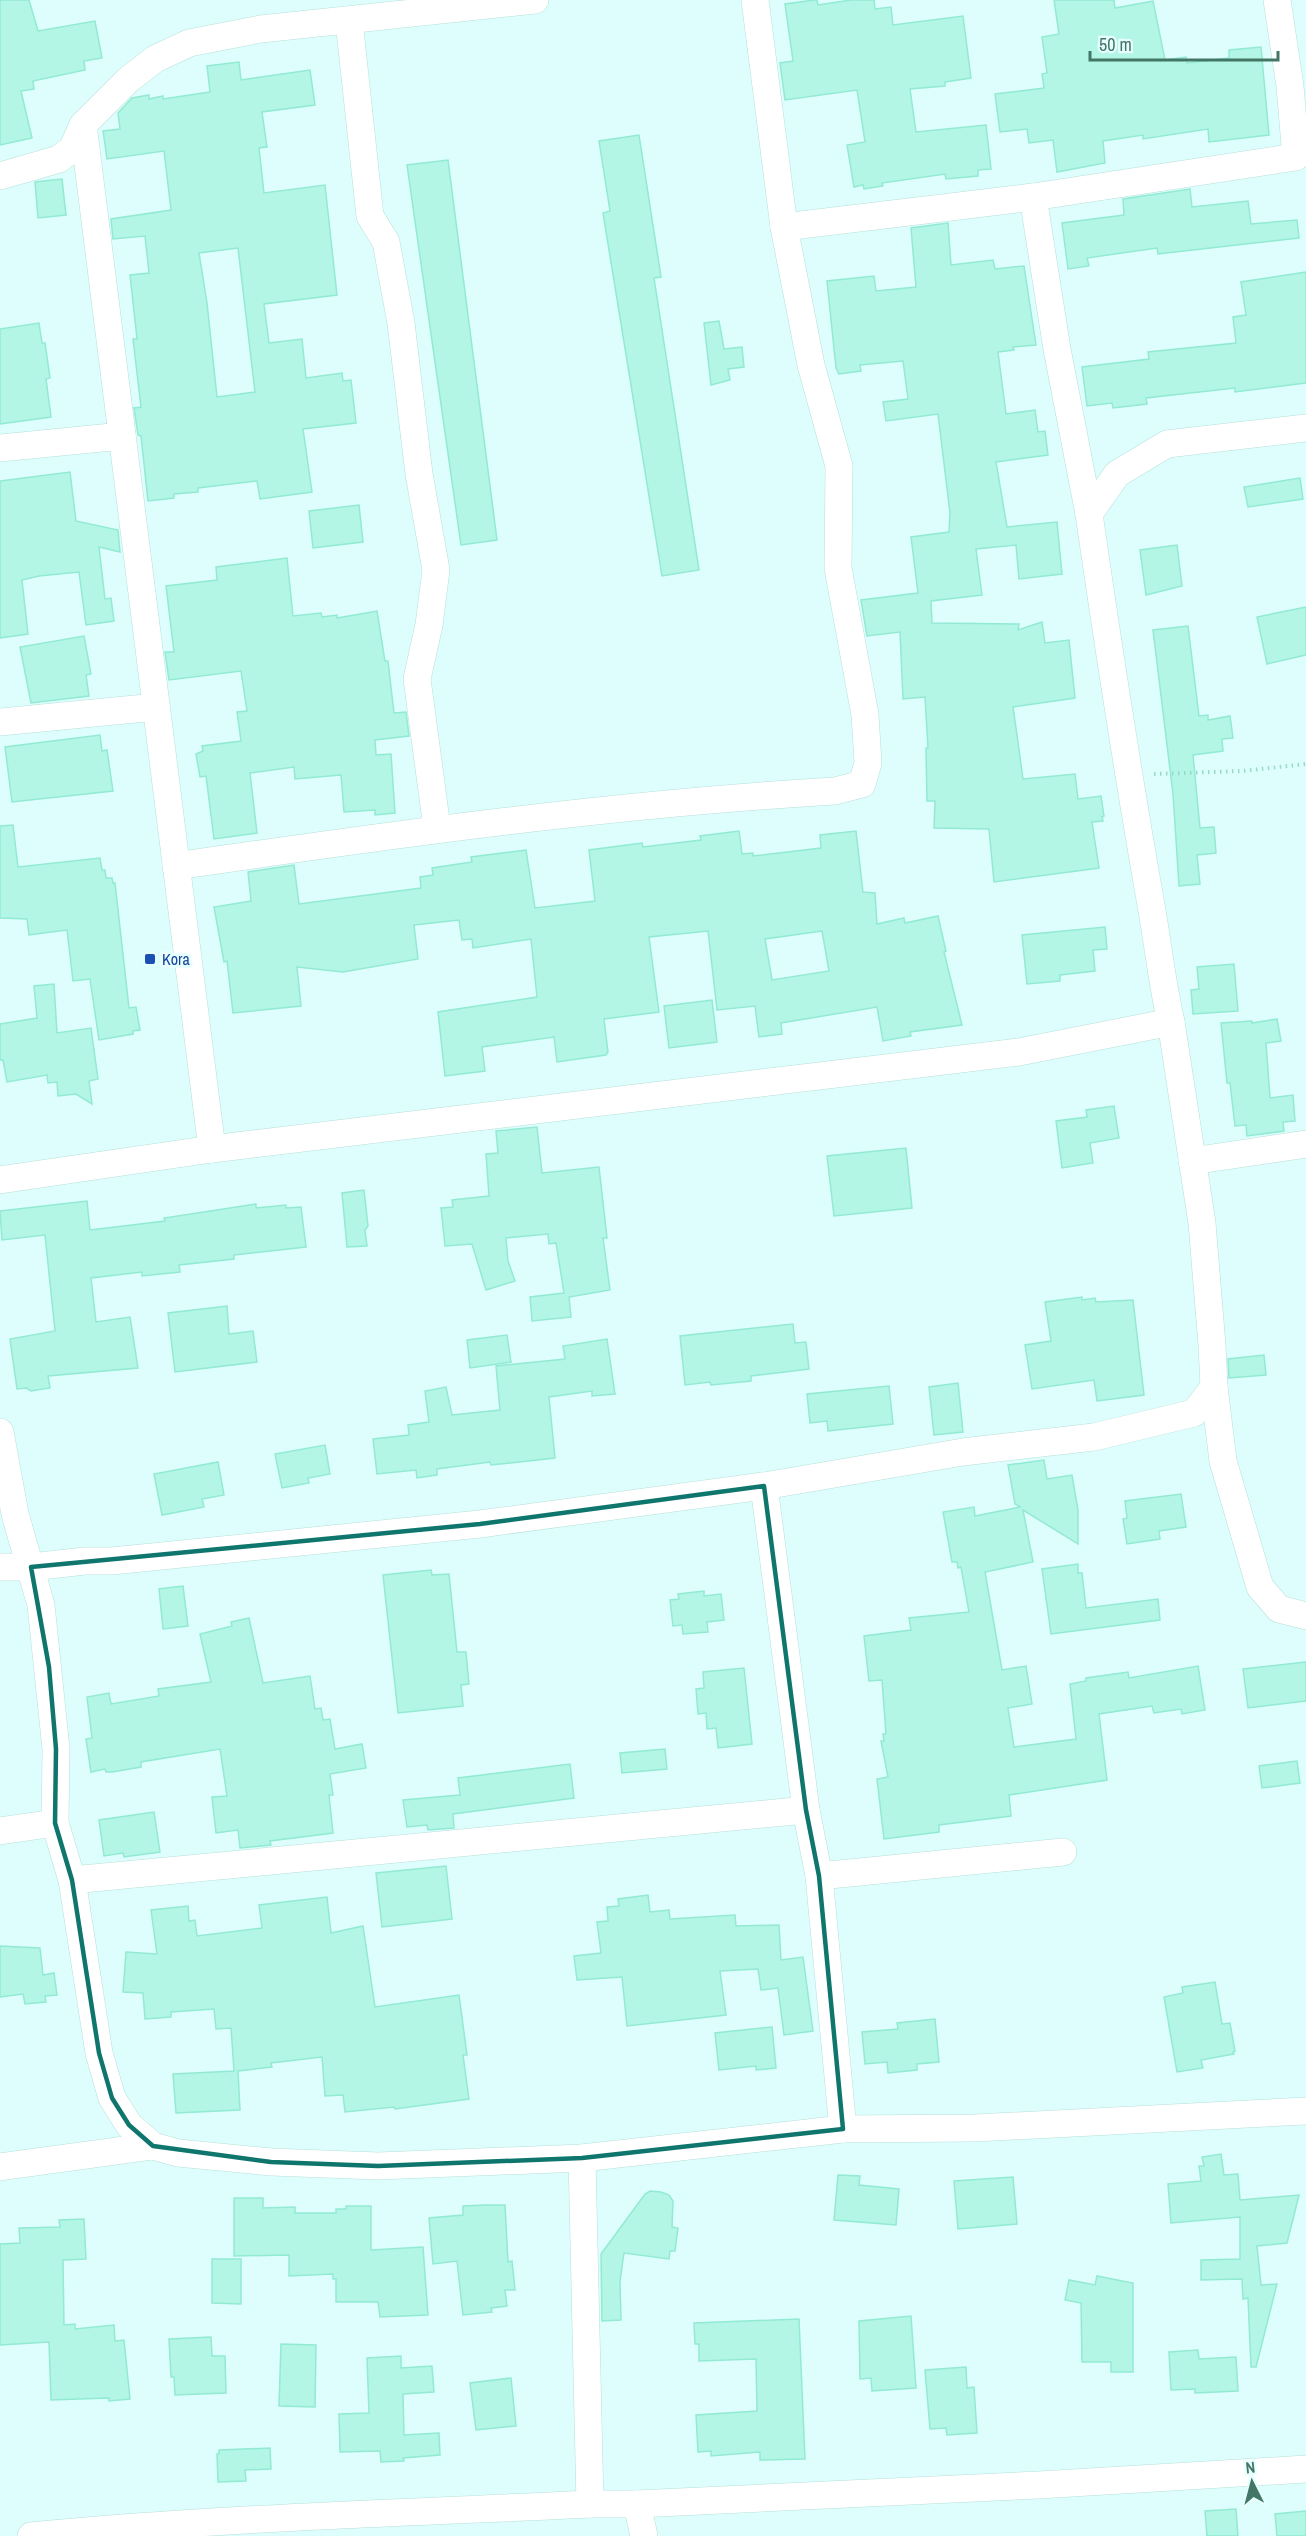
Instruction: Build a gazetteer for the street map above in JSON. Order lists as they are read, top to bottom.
{
  "places": {
    "transit": ["Kora"]
  },
  "scale_bar": "50 m",
  "north": "top"
}
